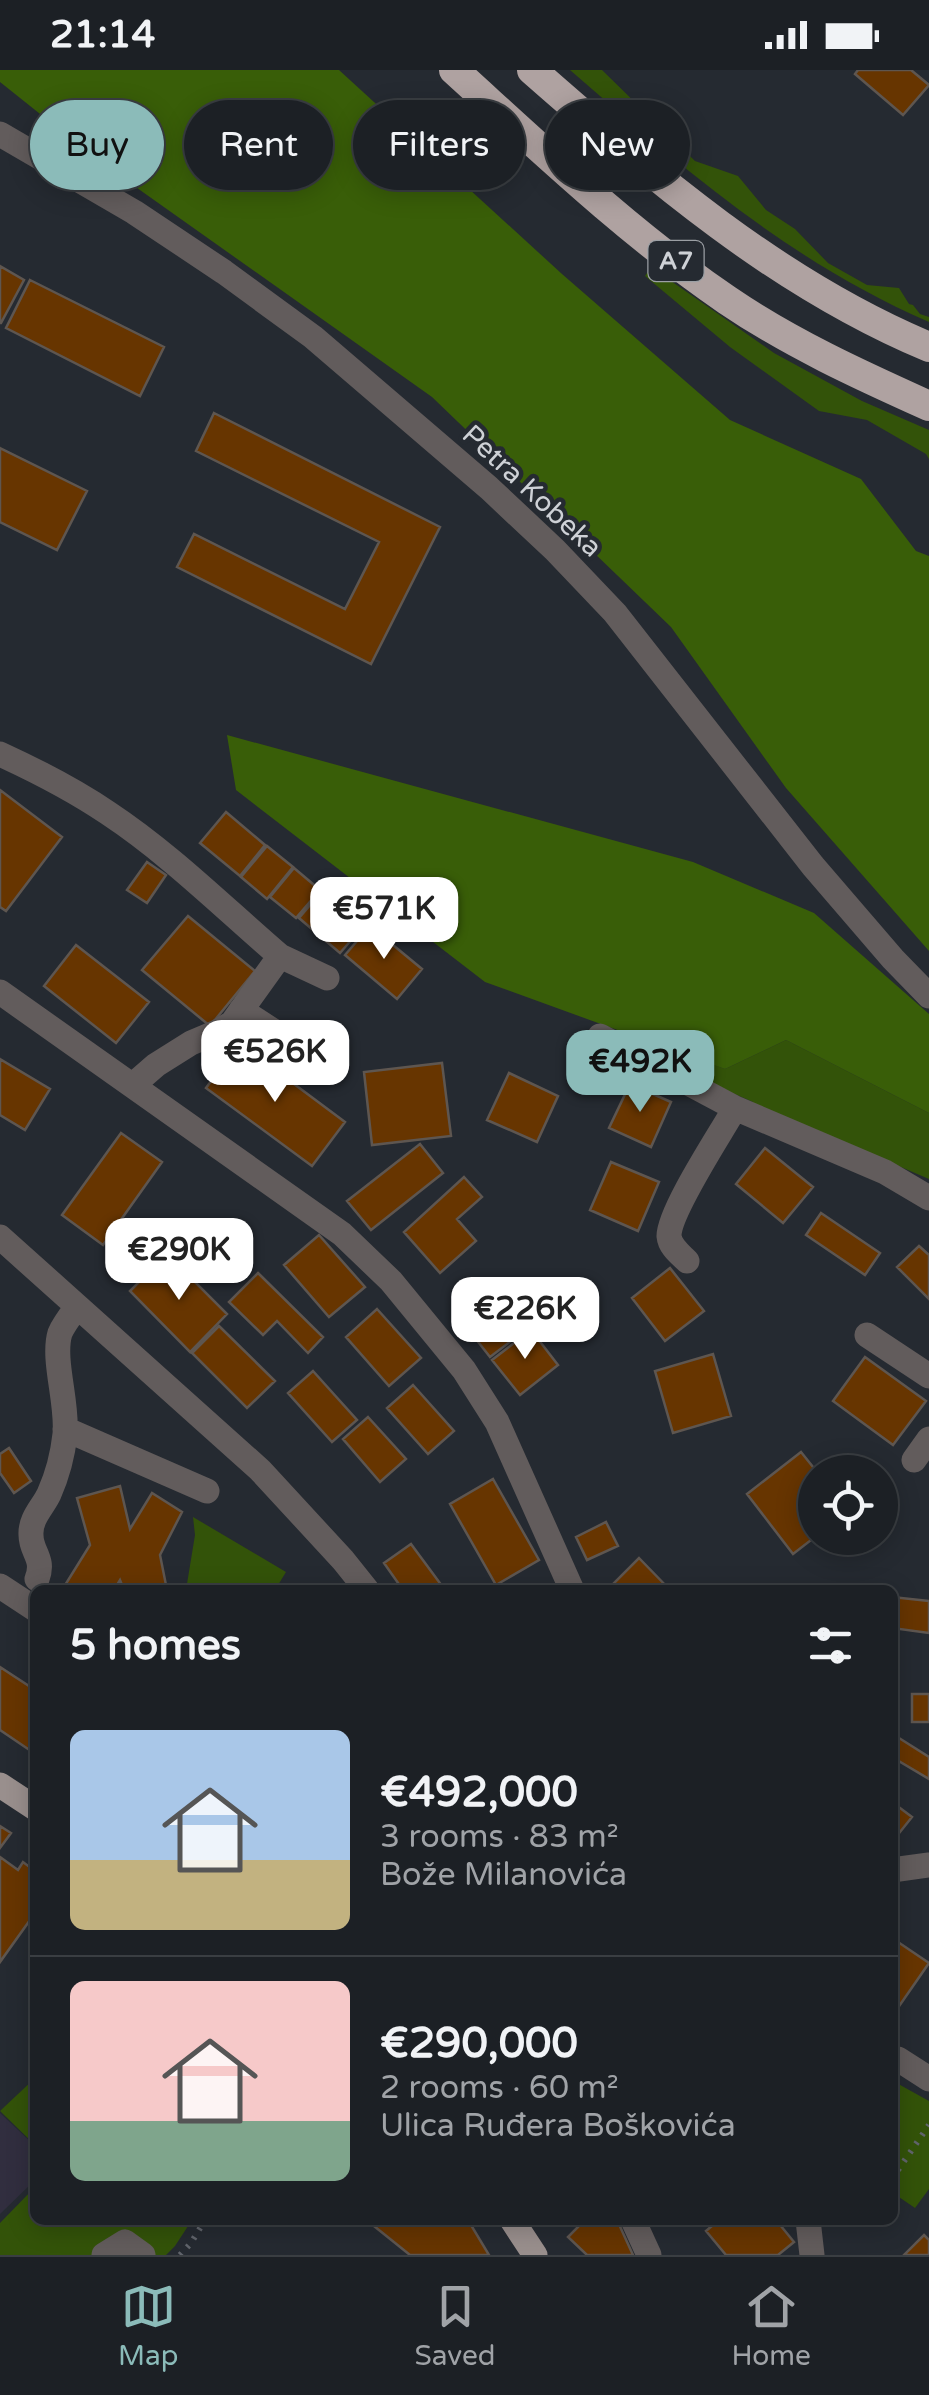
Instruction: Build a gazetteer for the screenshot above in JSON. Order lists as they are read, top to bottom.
{
  "streets": {
    "highway": ["A7"],
    "street": ["Petra Kobeka"]
  },
  "page": {
    "status": "21:14",
    "chip": [
      "Buy",
      "Rent",
      "Filters",
      "New"
    ],
    "price": [
      "€571K",
      "€526K",
      "€492K",
      "€290K",
      "€226K"
    ],
    "heading": "5 homes",
    "list": [
      {
        "name": "€492,000",
        "note": "3 rooms · 83 m² · Bože Milanovića"
      },
      {
        "name": "€290,000",
        "note": "2 rooms · 60 m² · Ulica Ruđera Boškovića"
      }
    ],
    "tabs": ["Map", "Saved", "Home"]
  }
}
